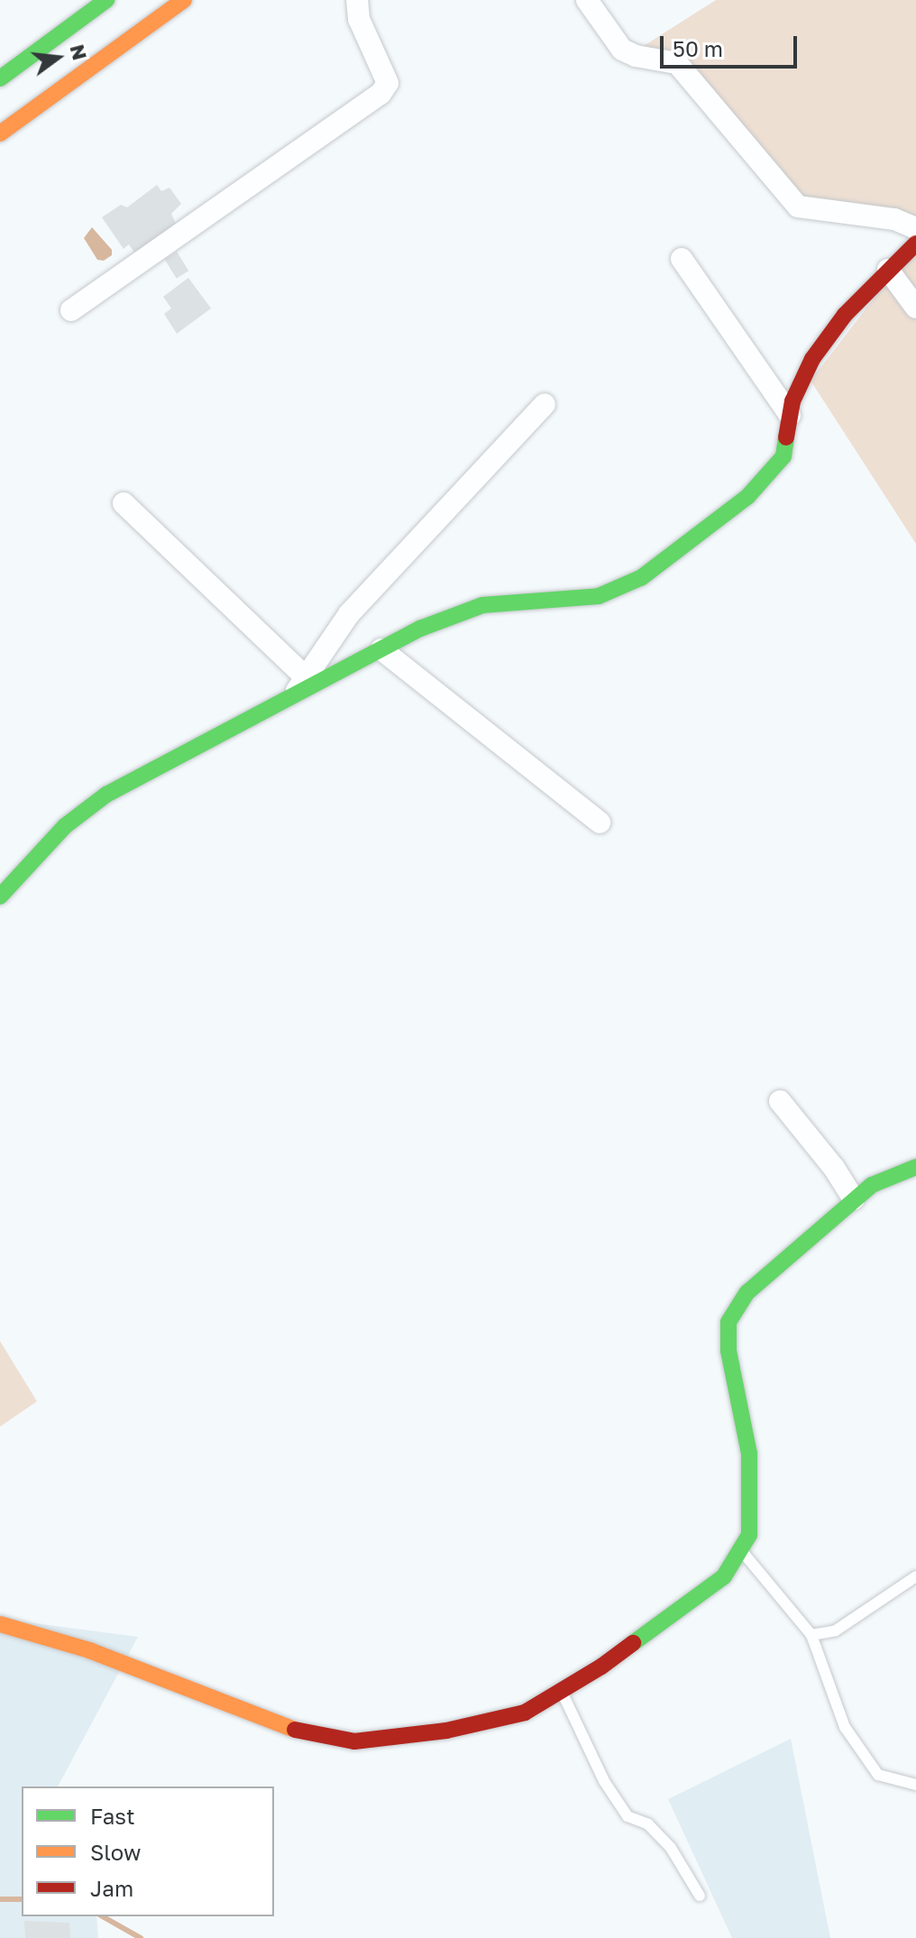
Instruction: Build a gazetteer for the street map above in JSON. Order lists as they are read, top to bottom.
{
  "legend": ["Fast", "Slow", "Jam"],
  "scale_bar": "50 m",
  "north": "right"
}
